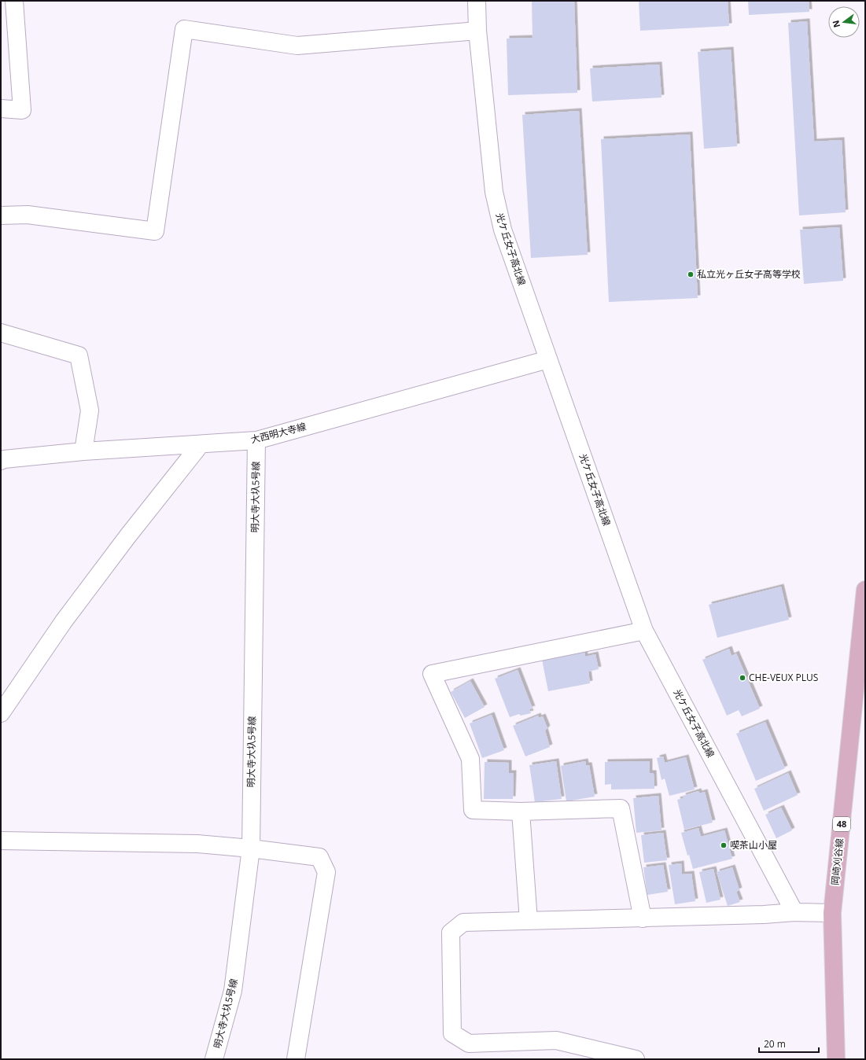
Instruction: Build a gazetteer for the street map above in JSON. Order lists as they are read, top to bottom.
{
  "streets": {
    "main road": ["48", "岡崎刈谷線"],
    "street": ["光ケ丘女子高北線", "大西明大寺線", "明大寺大圦5号線"]
  },
  "crossings": [
    ["光ケ丘女子高北線", "大西明大寺線"],
    ["大西明大寺線", "明大寺大圦5号線"]
  ],
  "places": ["私立光ヶ丘女子高等学校", "CHE-VEUX PLUS", "喫茶山小屋"],
  "scale_bar": "20 m",
  "north": "left"
}
